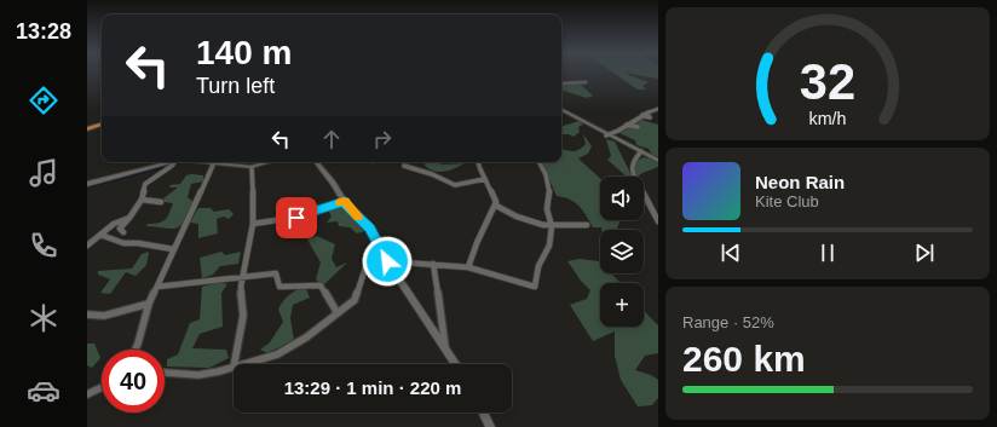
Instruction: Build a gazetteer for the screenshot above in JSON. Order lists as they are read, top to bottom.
{
  "page": {
    "tabs": "13:28",
    "turn": ["140 m", "Turn left"],
    "song": ["Neon Rain", "Kite Club"],
    "map_buttons": "+",
    "tile": ["Range · 52%", "260 km"],
    "limit": "40",
    "trip": "13:29 · 1 min · 220 m",
    "gauge": ["32", "km/h"]
  }
}
